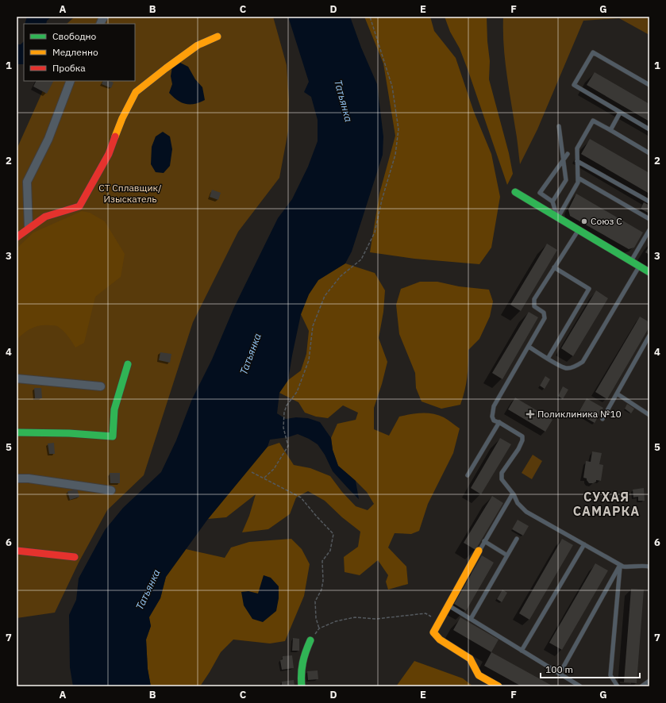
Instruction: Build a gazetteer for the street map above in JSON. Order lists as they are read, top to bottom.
{
  "districts": ["СУХАЯ САМАРКА"],
  "water": ["Татьянка"],
  "parks": ["СТ Сплавщик/ Изыскатель"],
  "places": {
    "other": ["Союз С"],
    "health": ["Поликлиника №10"]
  },
  "legend": ["Свободно", "Медленно", "Пробка"],
  "scale_bar": "100 m",
  "grid": {
    "columns": [
      "A",
      "B",
      "C",
      "D",
      "E",
      "F",
      "G"
    ],
    "rows": [
      "1",
      "2",
      "3",
      "4",
      "5",
      "6",
      "7"
    ]
  }
}
